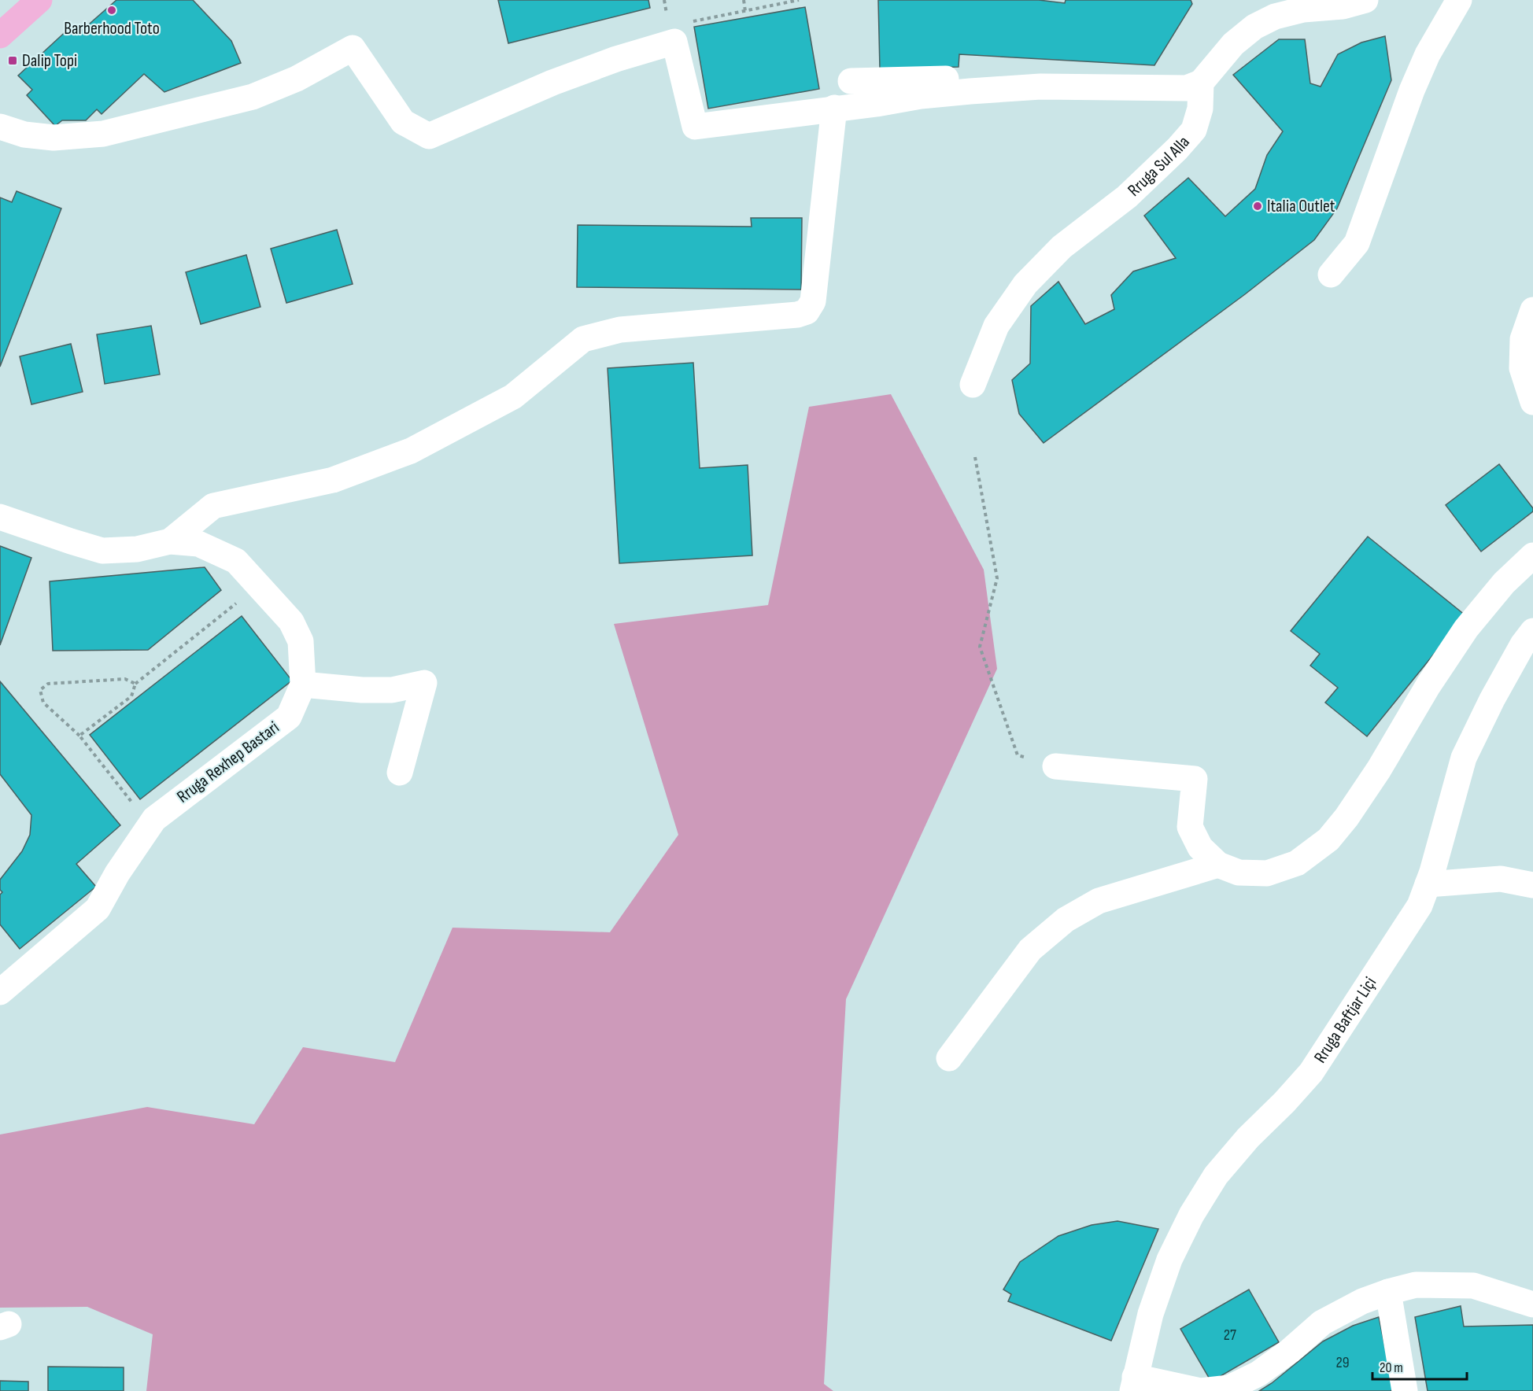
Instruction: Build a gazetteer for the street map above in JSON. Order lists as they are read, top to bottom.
{
  "streets": {
    "street": ["Rruga Sul Alla", "Rruga Rexhep Bastari", "Rruga Baftjar Liçi"]
  },
  "places": {
    "other": ["Barberhood Toto", "Italia Outlet"],
    "transit": ["Dalip Topi"]
  },
  "house_numbers": ["27", "29"],
  "scale_bar": "20 m"
}
